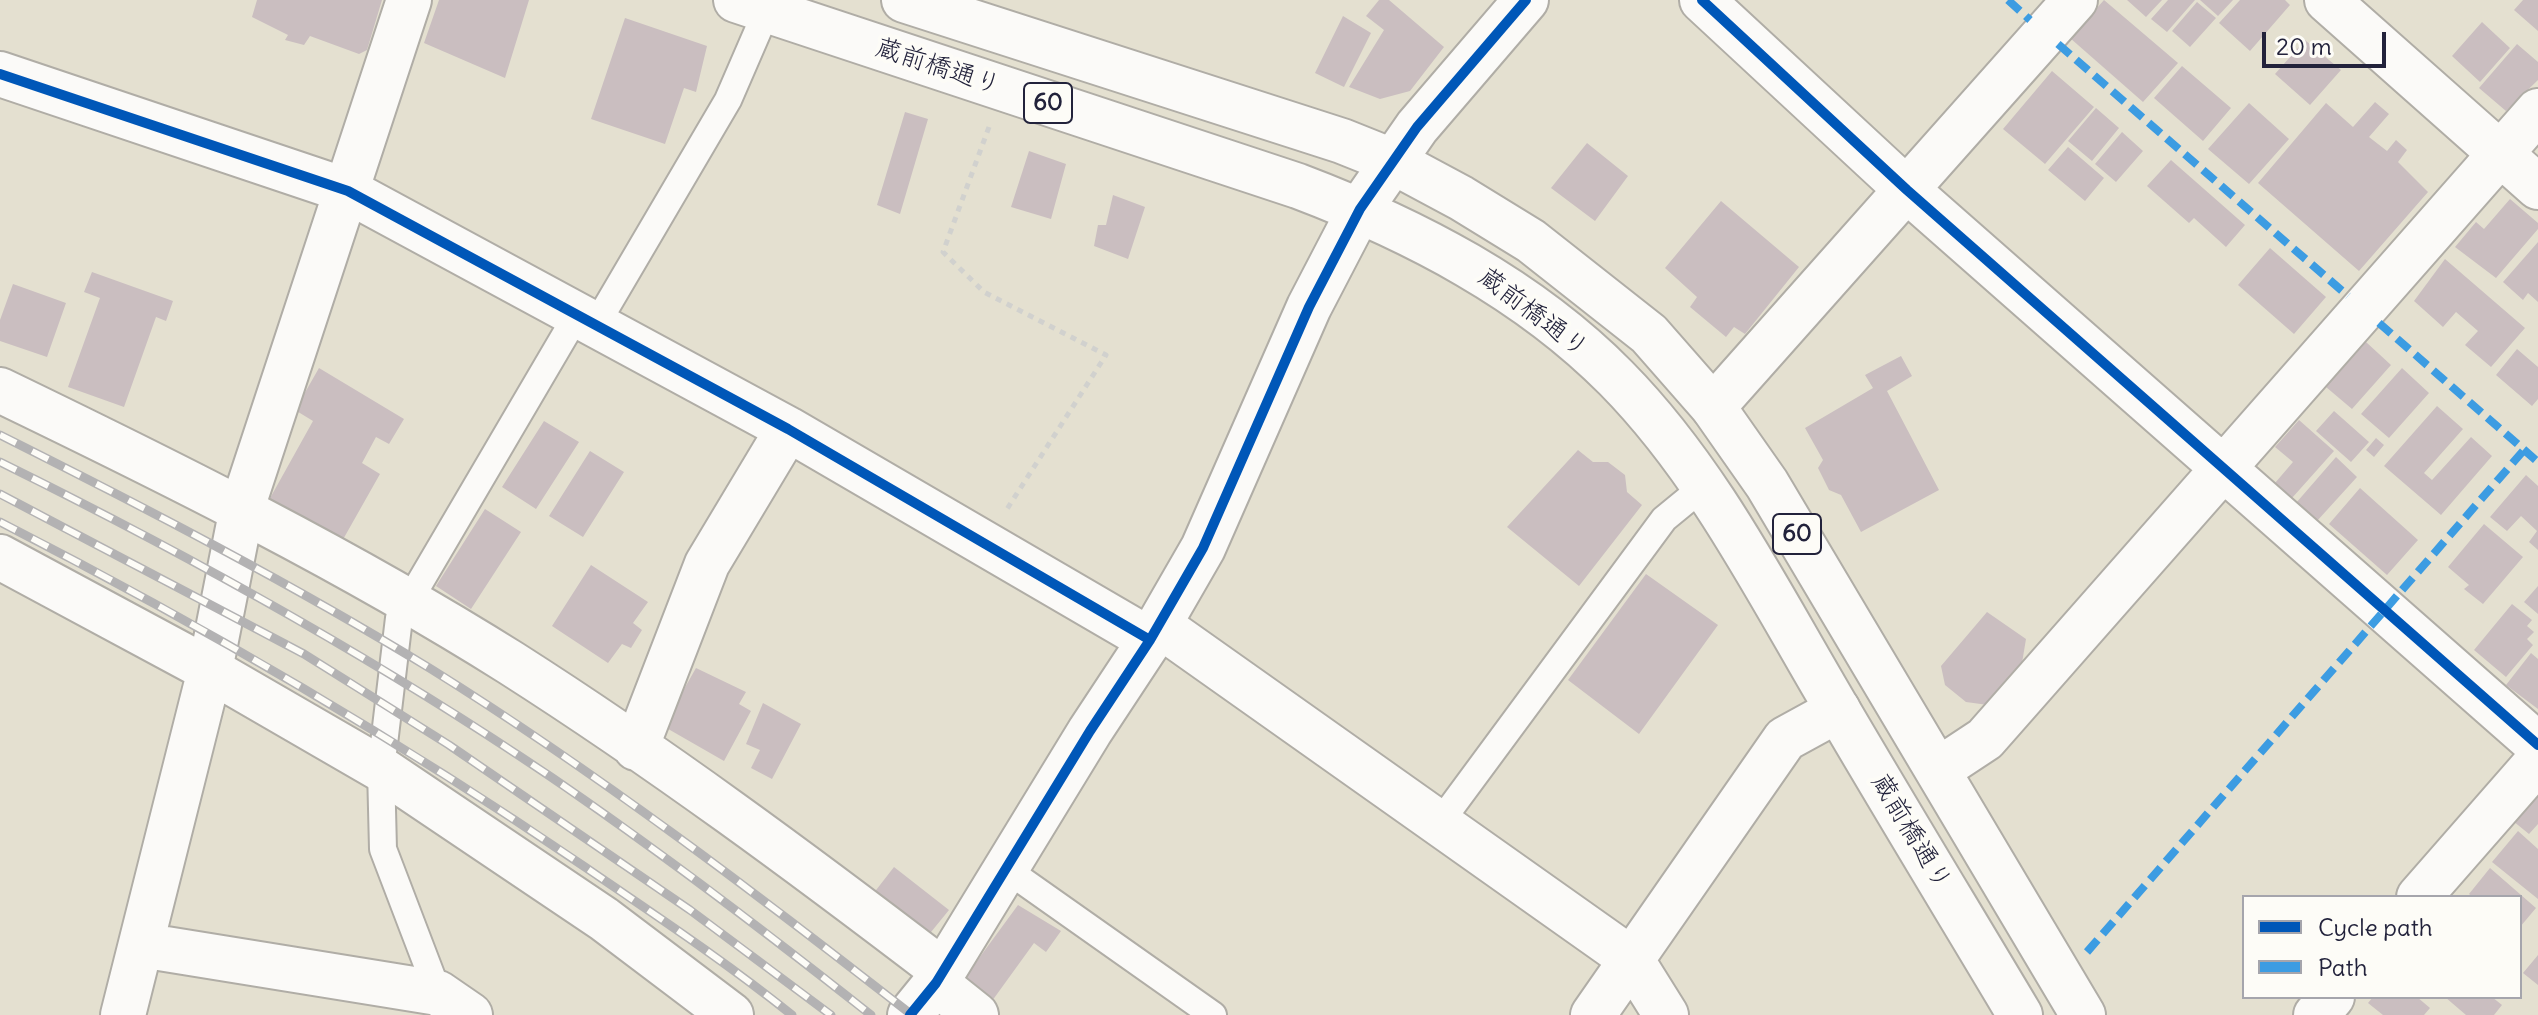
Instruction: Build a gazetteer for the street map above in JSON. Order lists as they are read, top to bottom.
{
  "streets": {
    "street": ["蔵前橋通り", "60"]
  },
  "legend": ["Cycle path", "Path"],
  "scale_bar": "20 m"
}
